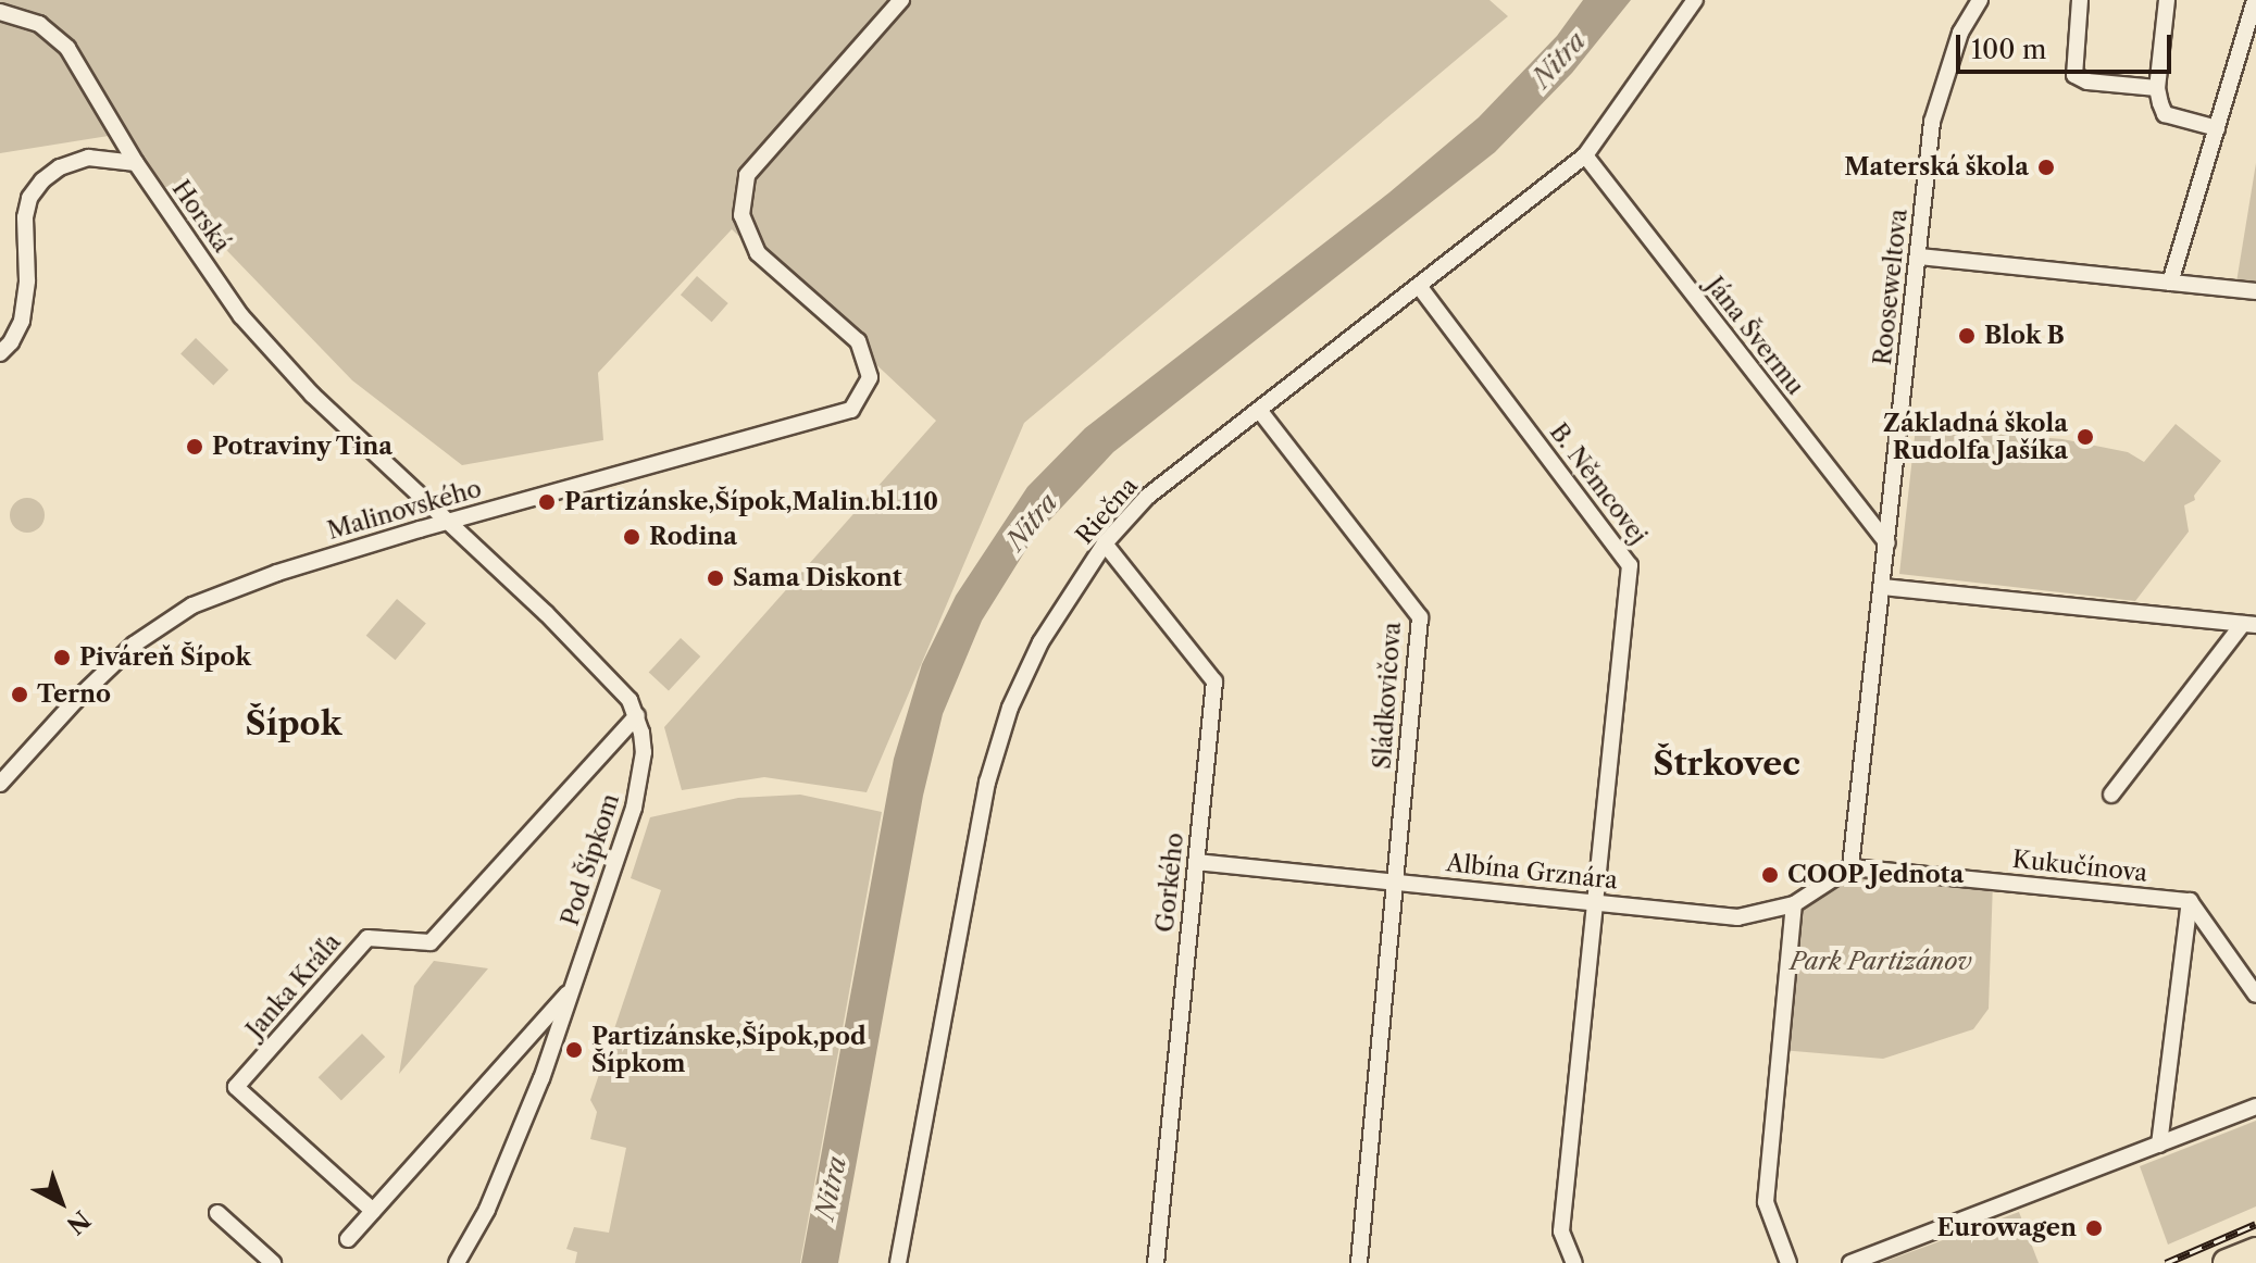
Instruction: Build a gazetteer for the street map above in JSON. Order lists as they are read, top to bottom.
{
  "streets": {
    "street": [
      "Horská",
      "Rooseweltova",
      "Jána Švermu",
      "B. Němcovej",
      "Malinovského",
      "Riečna",
      "Sládkovičova",
      "Pod Šípkom",
      "Kukučínova",
      "Albína Grznára",
      "Gorkého",
      "Janka Kráľa"
    ]
  },
  "crossings": [
    ["Horská", "Malinovského"],
    ["Horská", "Pod Šípkom"],
    ["Rooseweltova", "Jána Švermu"],
    ["Rooseweltova", "Kukučínova"],
    ["Rooseweltova", "Albína Grznára"],
    ["Jána Švermu", "Riečna"],
    ["B. Němcovej", "Riečna"],
    ["B. Němcovej", "Albína Grznára"],
    ["Malinovského", "Pod Šípkom"],
    ["Riečna", "Sládkovičova"],
    ["Riečna", "Gorkého"],
    ["Sládkovičova", "Albína Grznára"],
    ["Pod Šípkom", "Janka Kráľa"],
    ["Kukučínova", "Albína Grznára"],
    ["Albína Grznára", "Gorkého"]
  ],
  "districts": ["Šípok", "Štrkovec"],
  "water": ["Nitra"],
  "parks": ["Park Partizánov"],
  "places": [
    "Materská škola",
    "Blok B",
    "Základná škola Rudolfa Jašíka",
    "Potraviny Tina",
    "Partizánske,Šípok,Malin.bl.110",
    "Rodina",
    "Sama Diskont",
    "Piváreň Šípok",
    "Terno",
    "COOP Jednota",
    "Partizánske,Šípok,pod Šípkom",
    "Eurowagen"
  ],
  "scale_bar": "100 m",
  "north": "bottom right"
}
